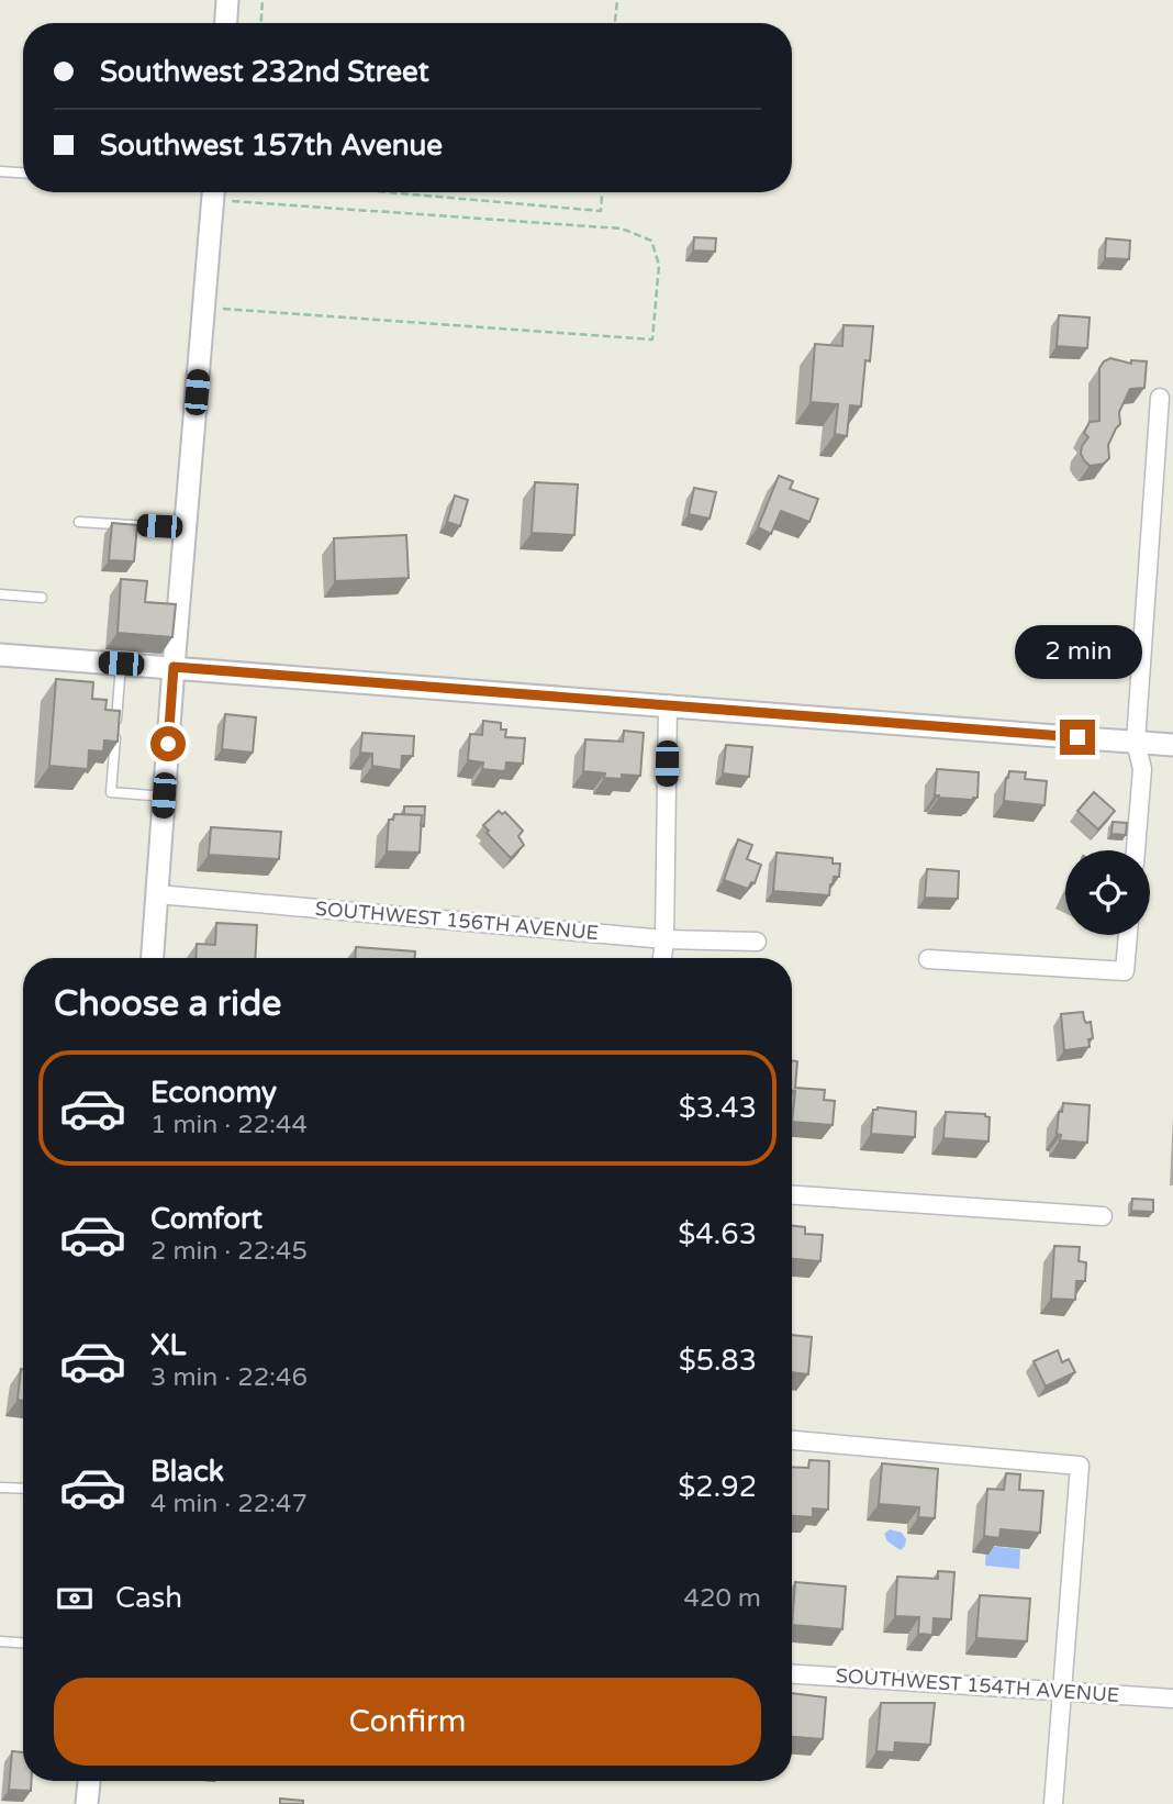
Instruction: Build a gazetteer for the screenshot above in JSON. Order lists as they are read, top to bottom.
{
  "streets": {
    "street": ["SOUTHWEST 156TH AVENUE", "SOUTHWEST 154TH AVENUE"]
  },
  "page": {
    "banner": ["Southwest 232nd Street", "Southwest 157th Avenue"],
    "bubble": "2 min",
    "heading": "Choose a ride",
    "list": [
      {
        "name": "Economy",
        "note": "1 min · 22:44",
        "value": "$3.43"
      },
      {
        "name": "Comfort",
        "note": "2 min · 22:45",
        "value": "$4.63"
      },
      {
        "name": "XL",
        "note": "3 min · 22:46",
        "value": "$5.83"
      },
      {
        "name": "Black",
        "note": "4 min · 22:47",
        "value": "$2.92"
      }
    ],
    "pay": ["Cash", "420 m"],
    "buttons": "Confirm"
  }
}
